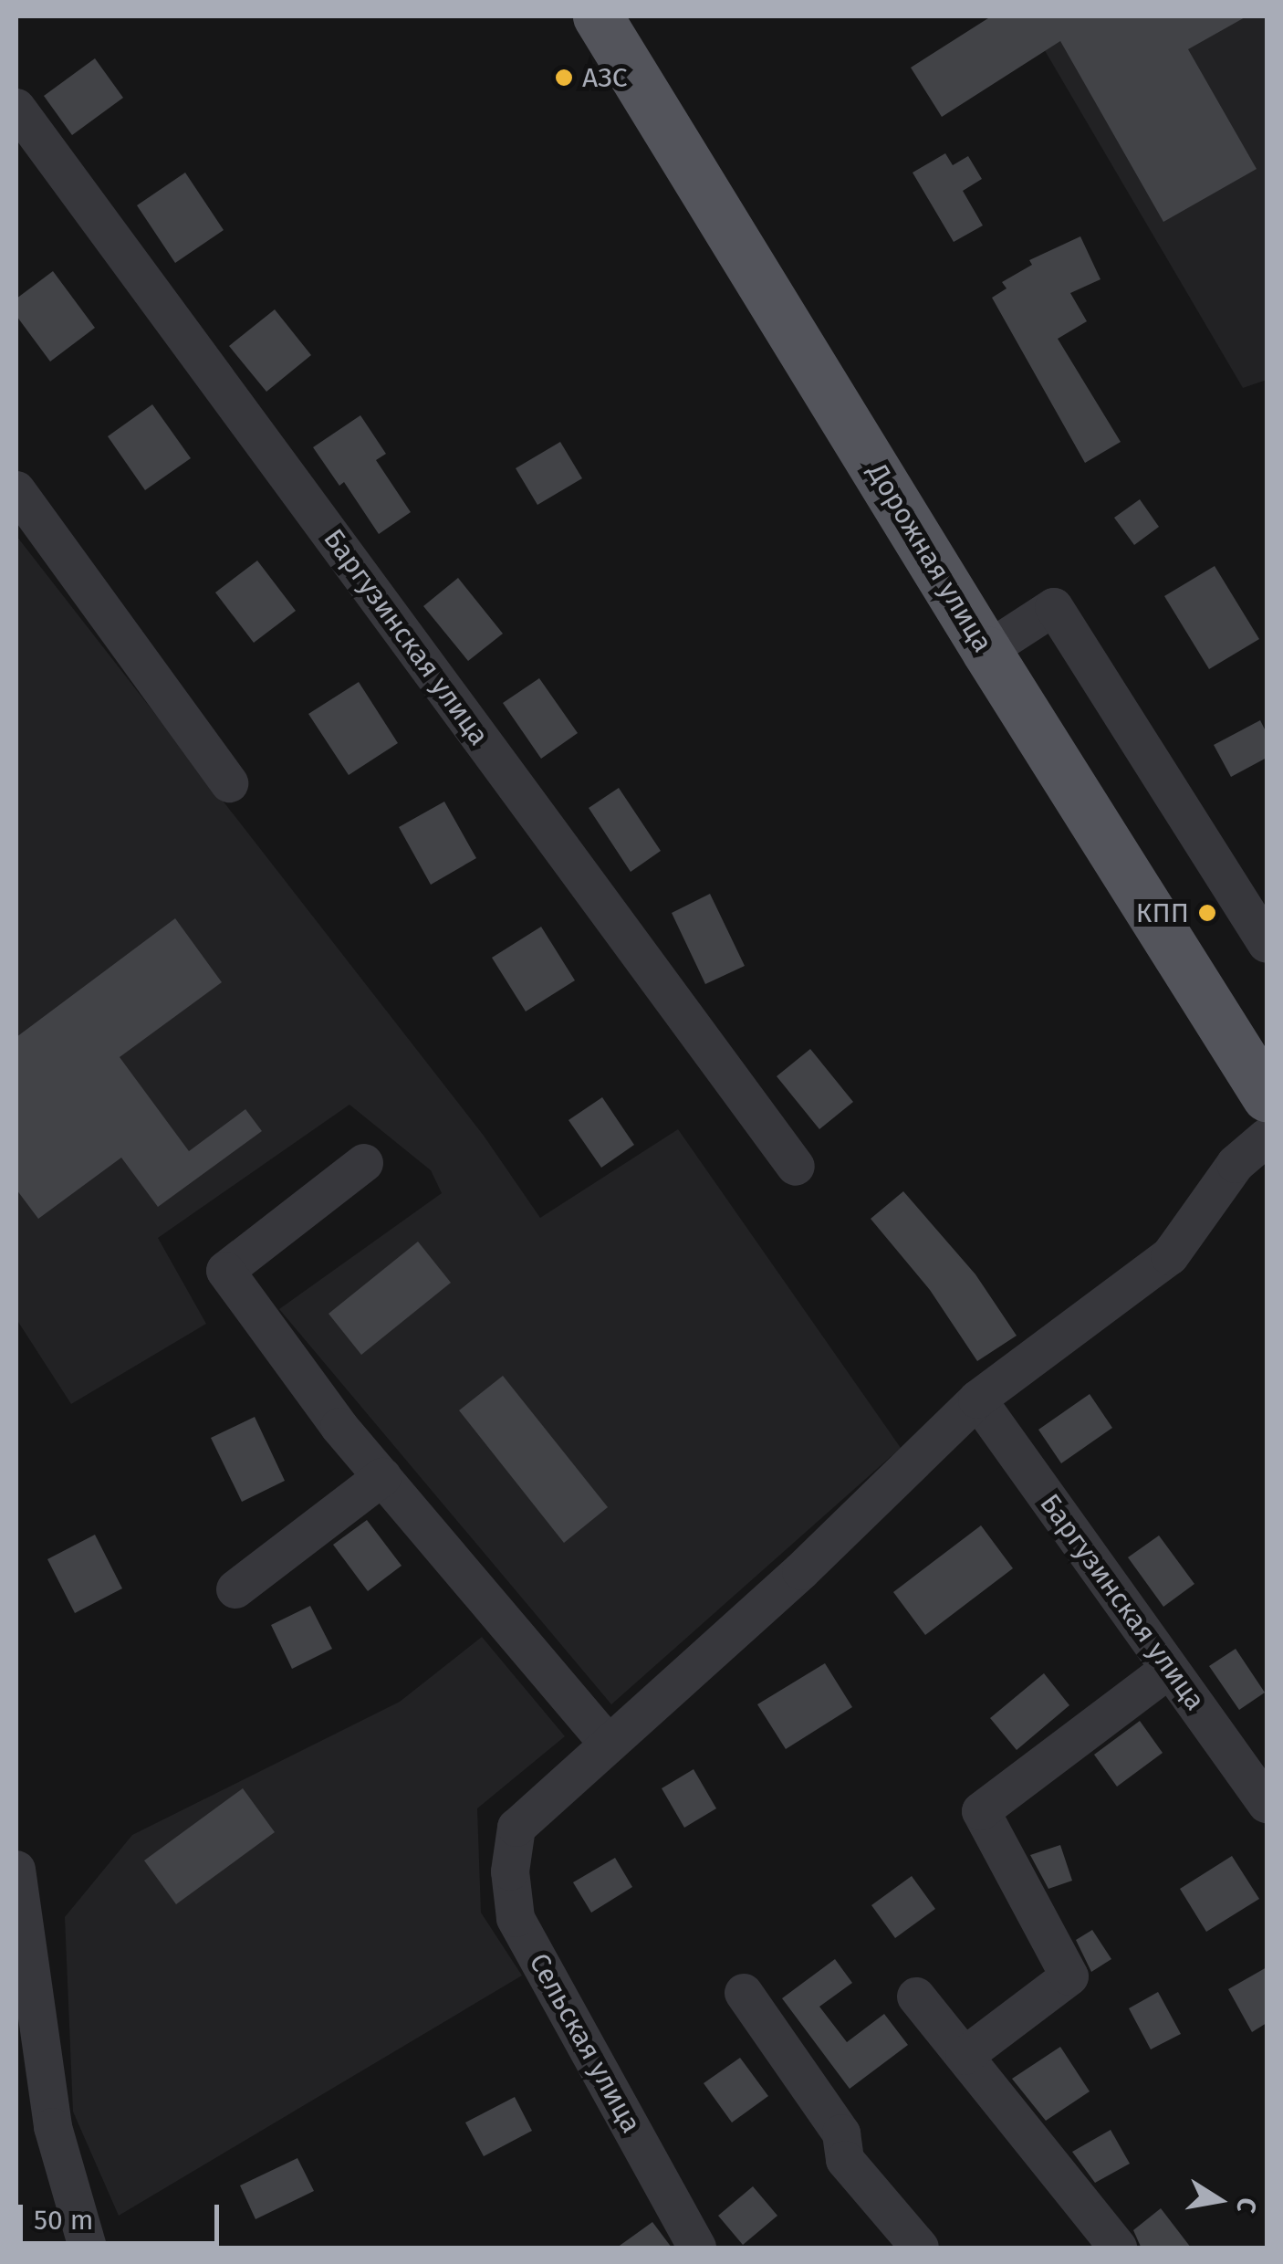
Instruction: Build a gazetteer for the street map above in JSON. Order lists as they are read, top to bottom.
{
  "streets": {
    "main road": ["Дорожная улица"],
    "street": ["Баргузинская улица", "Сельская улица"]
  },
  "places": ["АЗС", "КПП"],
  "scale_bar": "50 m",
  "north": "right"
}
